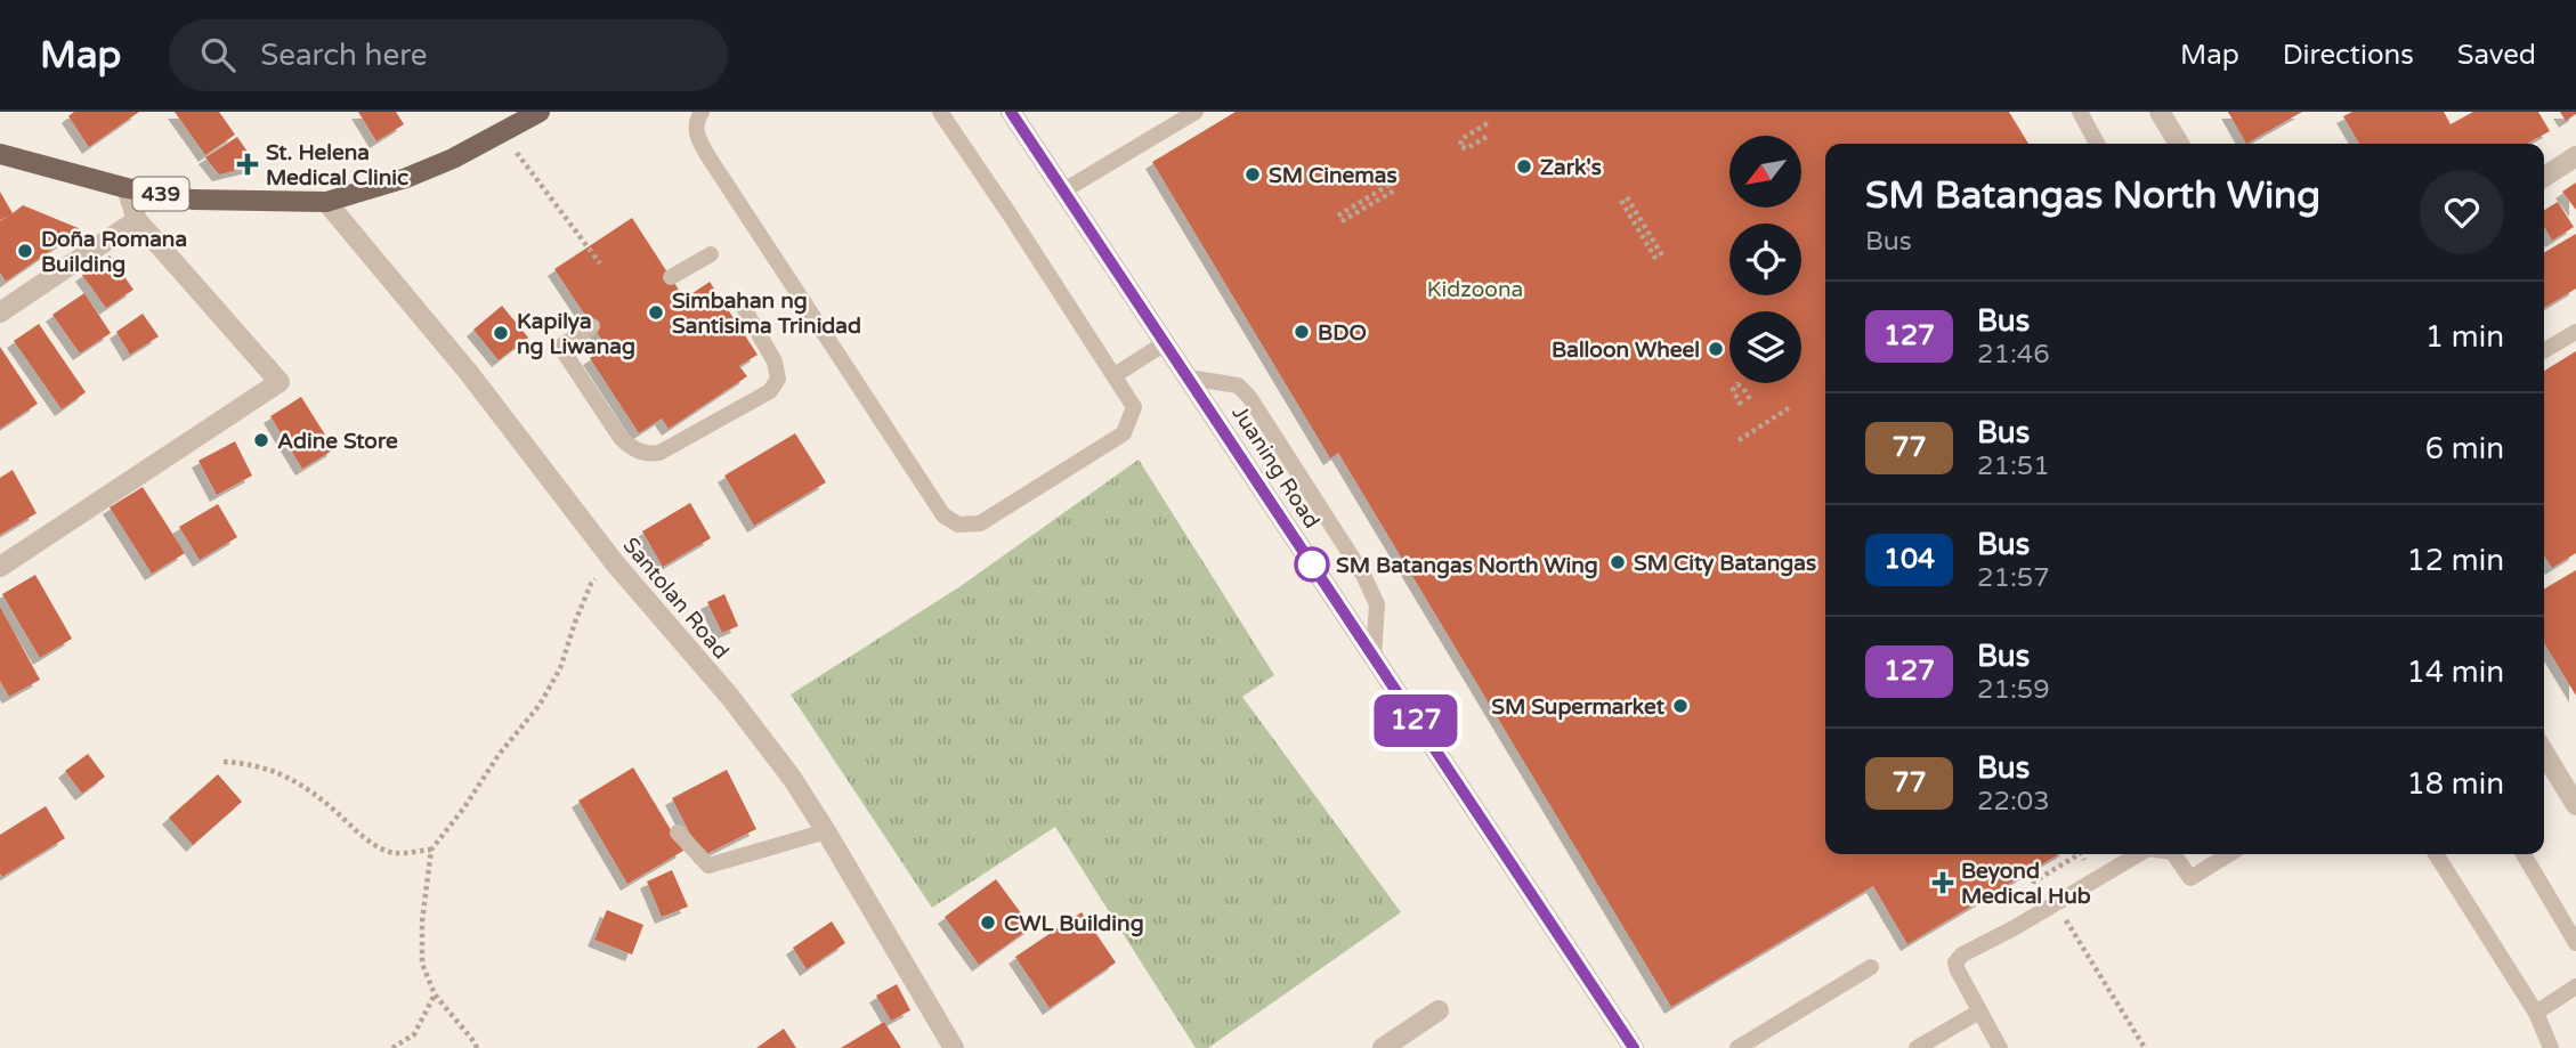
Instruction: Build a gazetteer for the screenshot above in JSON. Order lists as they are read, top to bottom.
{
  "streets": {
    "main road": ["439"],
    "street": ["Juaning Road", "Santolan Road"]
  },
  "crossings": [
    ["439", "Santolan Road"]
  ],
  "parks": ["Kidzoona"],
  "places": {
    "health": ["St. Helena Medical Clinic", "Beyond Medical Hub"],
    "other": [
      "Zark's",
      "SM Cinemas",
      "Doña Romana Building",
      "Simbahan ng Santisima Trinidad",
      "BDO",
      "Kapilya ng Liwanag",
      "Balloon Wheel",
      "Adine Store",
      "SM City Batangas",
      "SM Batangas North Wing",
      "SM Supermarket",
      "CWL Building"
    ]
  },
  "lines": ["bus line 127"],
  "north": "bottom left",
  "page": {
    "header": "Map",
    "search": "Search here",
    "nav": ["Map", "Directions", "Saved"],
    "on_map": "127",
    "heading": ["SM Batangas North Wing", "Bus"],
    "list": [
      {
        "mark": "127",
        "name": "Bus",
        "note": "21:46",
        "value": "1 min"
      },
      {
        "mark": "77",
        "name": "Bus",
        "note": "21:51",
        "value": "6 min"
      },
      {
        "mark": "104",
        "name": "Bus",
        "note": "21:57",
        "value": "12 min"
      },
      {
        "mark": "127",
        "name": "Bus",
        "note": "21:59",
        "value": "14 min"
      },
      {
        "mark": "77",
        "name": "Bus",
        "note": "22:03",
        "value": "18 min"
      }
    ]
  }
}
